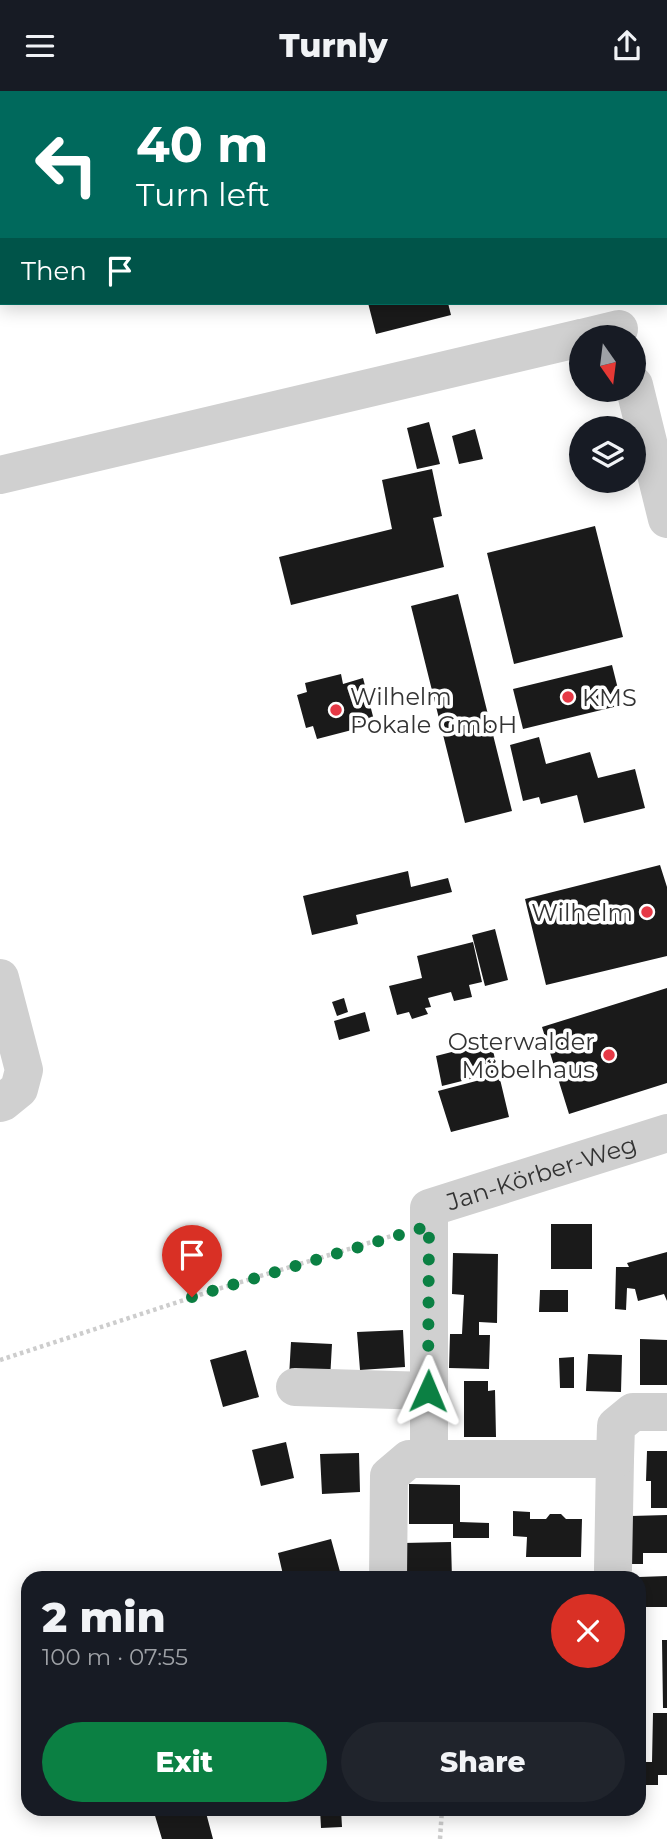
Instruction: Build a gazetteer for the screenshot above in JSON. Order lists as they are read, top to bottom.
{
  "streets": {
    "street": ["Jan-Körber-Weg"]
  },
  "places": [
    "KMS",
    "Wilhelm Pokale GmbH",
    "Wilhelm",
    "Osterwalder Möbelhaus"
  ],
  "north": "bottom",
  "page": {
    "header": "Turnly",
    "turn": ["40 m", "Turn left"],
    "then": "Then",
    "heading": ["2 min", "100 m · 07:55"],
    "buttons": ["Exit", "Share"]
  }
}
